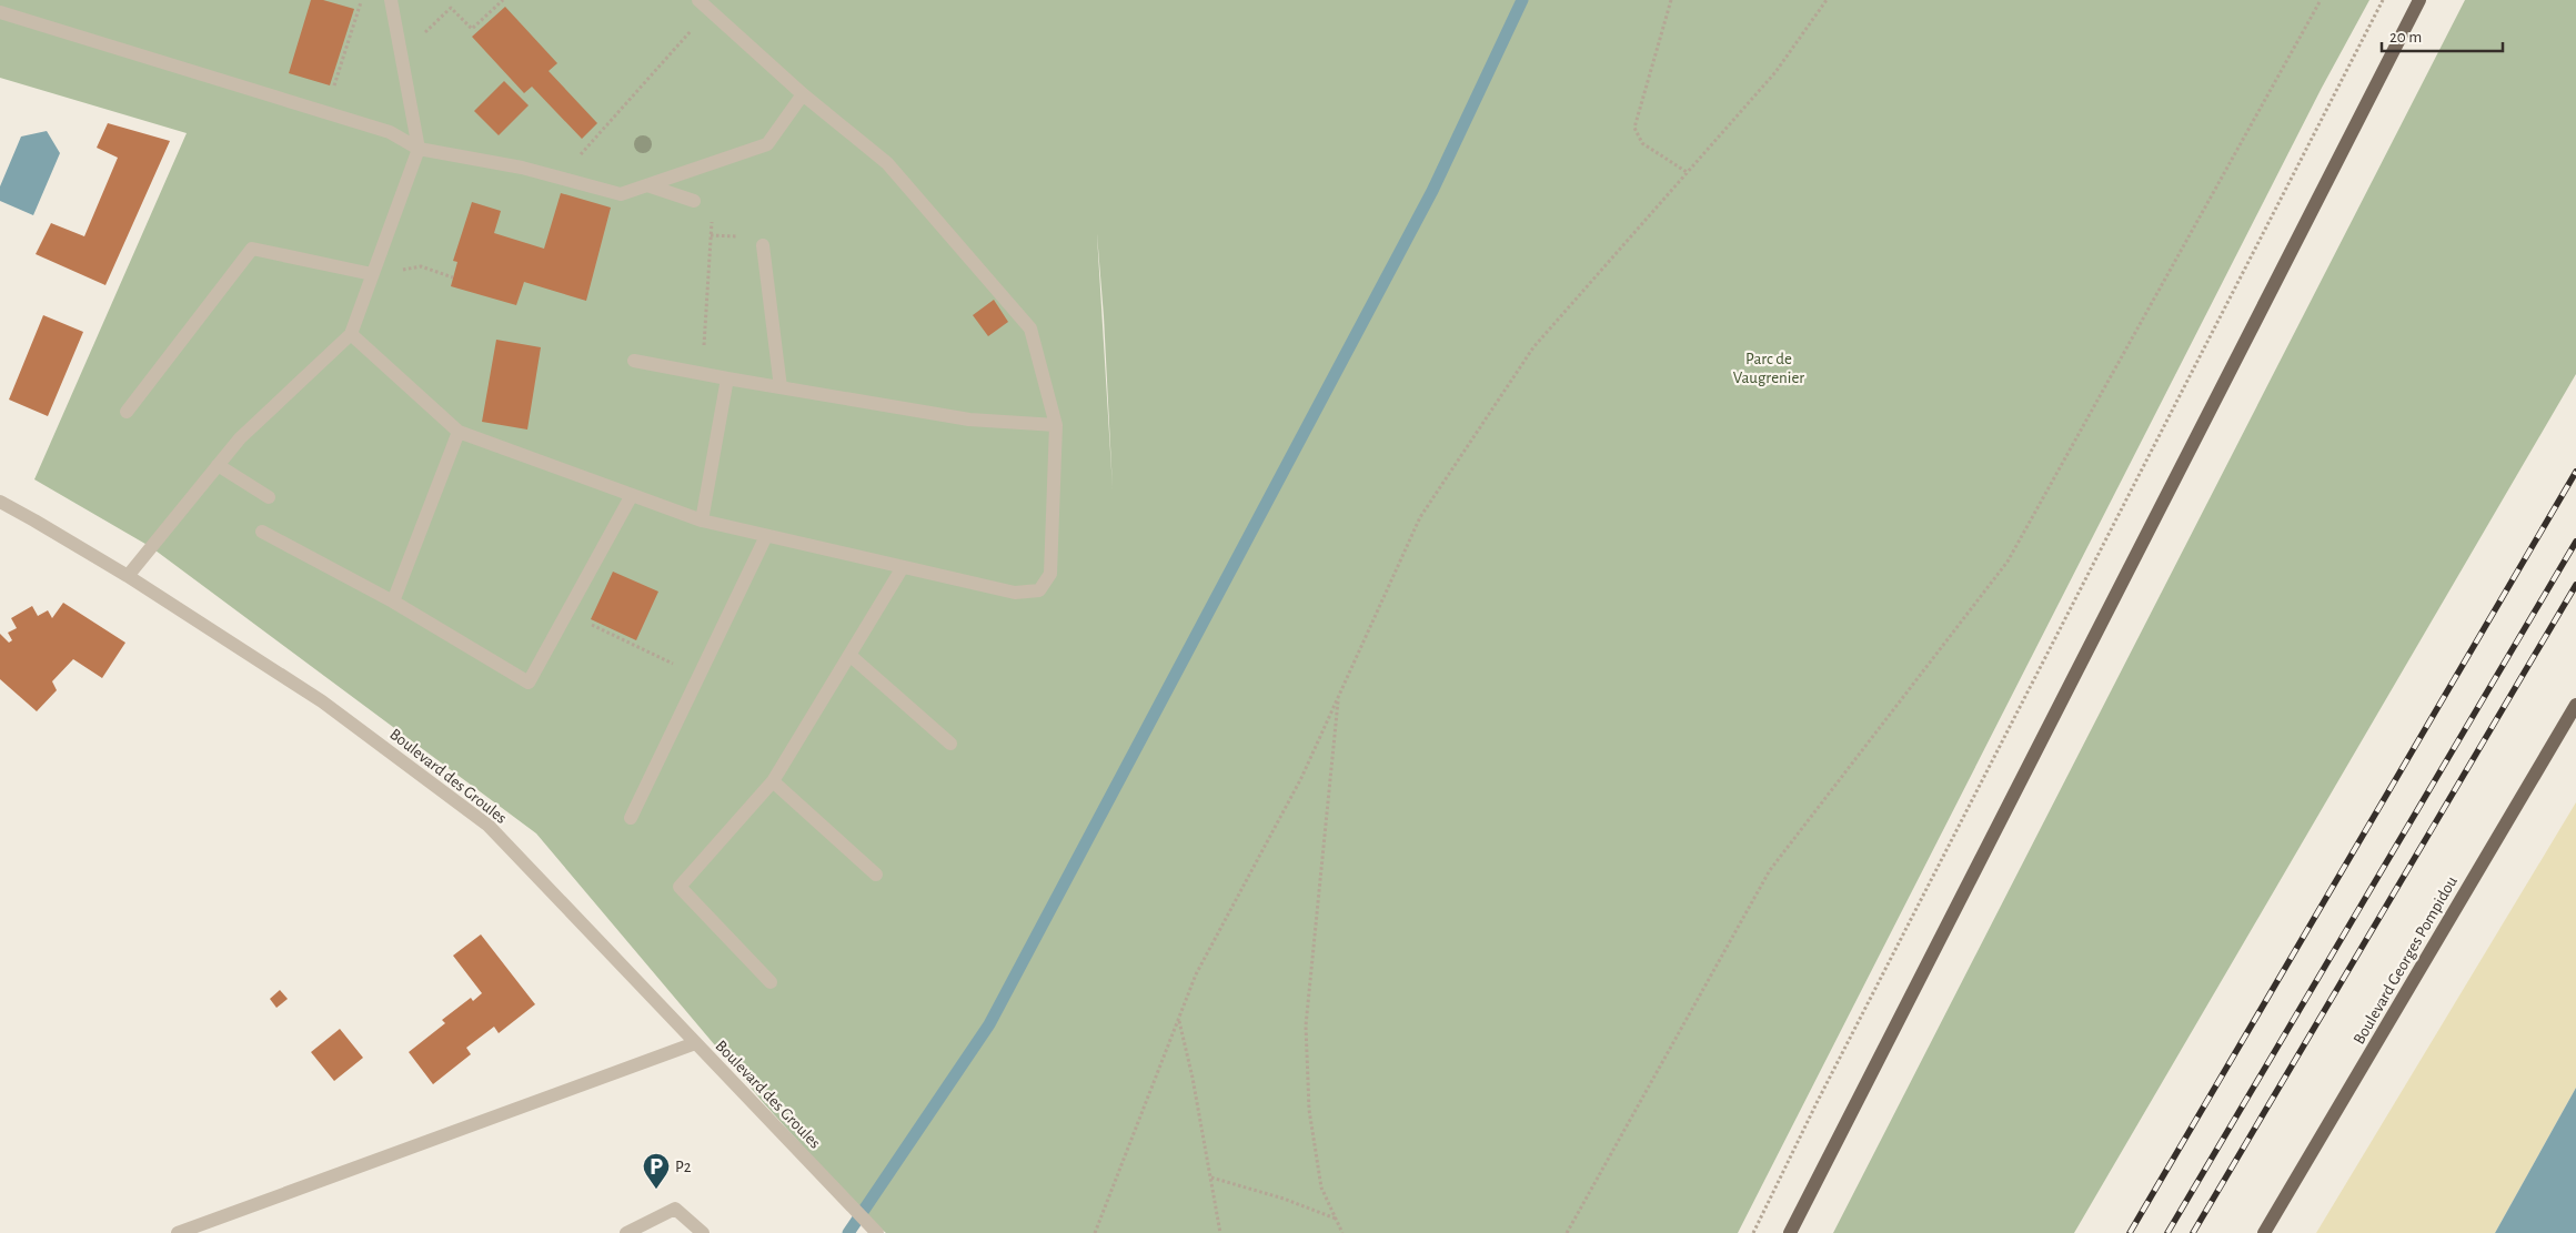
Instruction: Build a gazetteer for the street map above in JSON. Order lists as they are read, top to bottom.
{
  "streets": {
    "main road": ["Boulevard Georges Pompidou"],
    "street": ["Boulevard des Groules"]
  },
  "parks": ["Parc de Vaugrenier"],
  "places": {
    "parking": ["P2"]
  },
  "scale_bar": "20 m"
}
